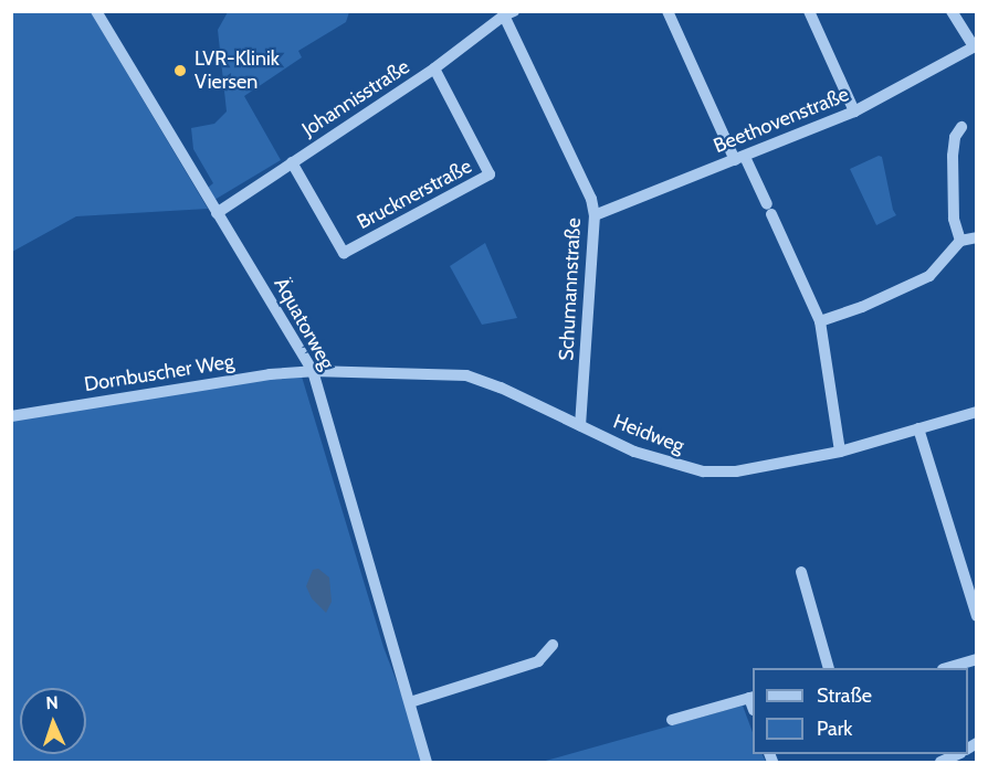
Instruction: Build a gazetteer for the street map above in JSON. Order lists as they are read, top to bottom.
{
  "streets": {
    "street": [
      "Johannisstraße",
      "Beethovenstraße",
      "Brucknerstraße",
      "Schumannstraße",
      "Äquatorweg",
      "Dornbuscher Weg",
      "Heidweg"
    ]
  },
  "crossings": [
    ["Johannisstraße", "Brucknerstraße"],
    ["Johannisstraße", "Schumannstraße"],
    ["Johannisstraße", "Äquatorweg"],
    ["Beethovenstraße", "Schumannstraße"],
    ["Schumannstraße", "Heidweg"],
    ["Äquatorweg", "Dornbuscher Weg"],
    ["Äquatorweg", "Heidweg"],
    ["Dornbuscher Weg", "Heidweg"]
  ],
  "places": ["LVR-Klinik Viersen"],
  "legend": ["Straße", "Park"],
  "north": "top"
}
